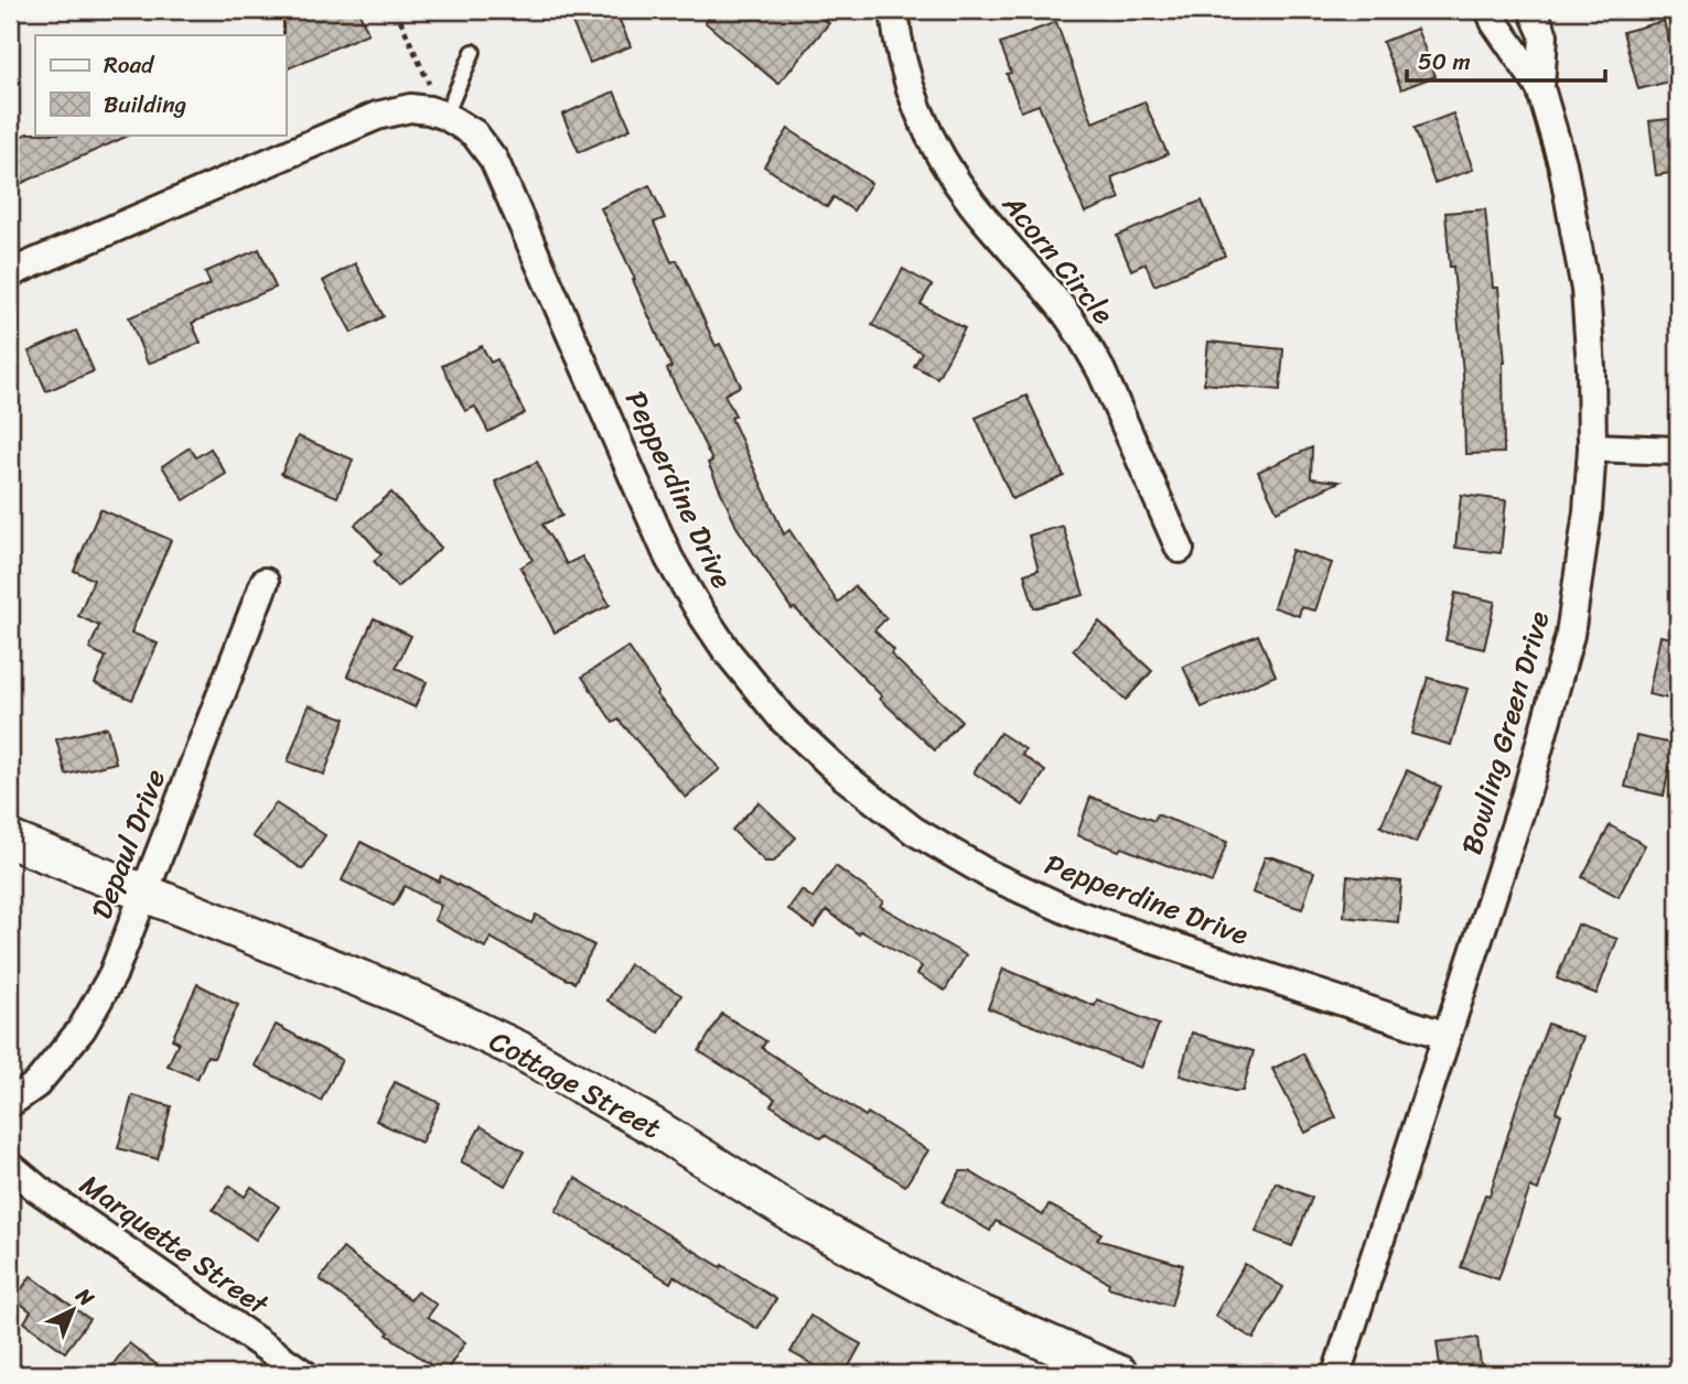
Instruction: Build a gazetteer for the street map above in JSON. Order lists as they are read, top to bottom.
{
  "streets": {
    "street": [
      "Acorn Circle",
      "Pepperdine Drive",
      "Bowling Green Drive",
      "Depaul Drive",
      "Cottage Street",
      "Marquette Street"
    ]
  },
  "crossings": [
    ["Pepperdine Drive", "Bowling Green Drive"],
    ["Depaul Drive", "Cottage Street"]
  ],
  "legend": ["Road", "Building"],
  "scale_bar": "50 m",
  "north": "top right"
}
